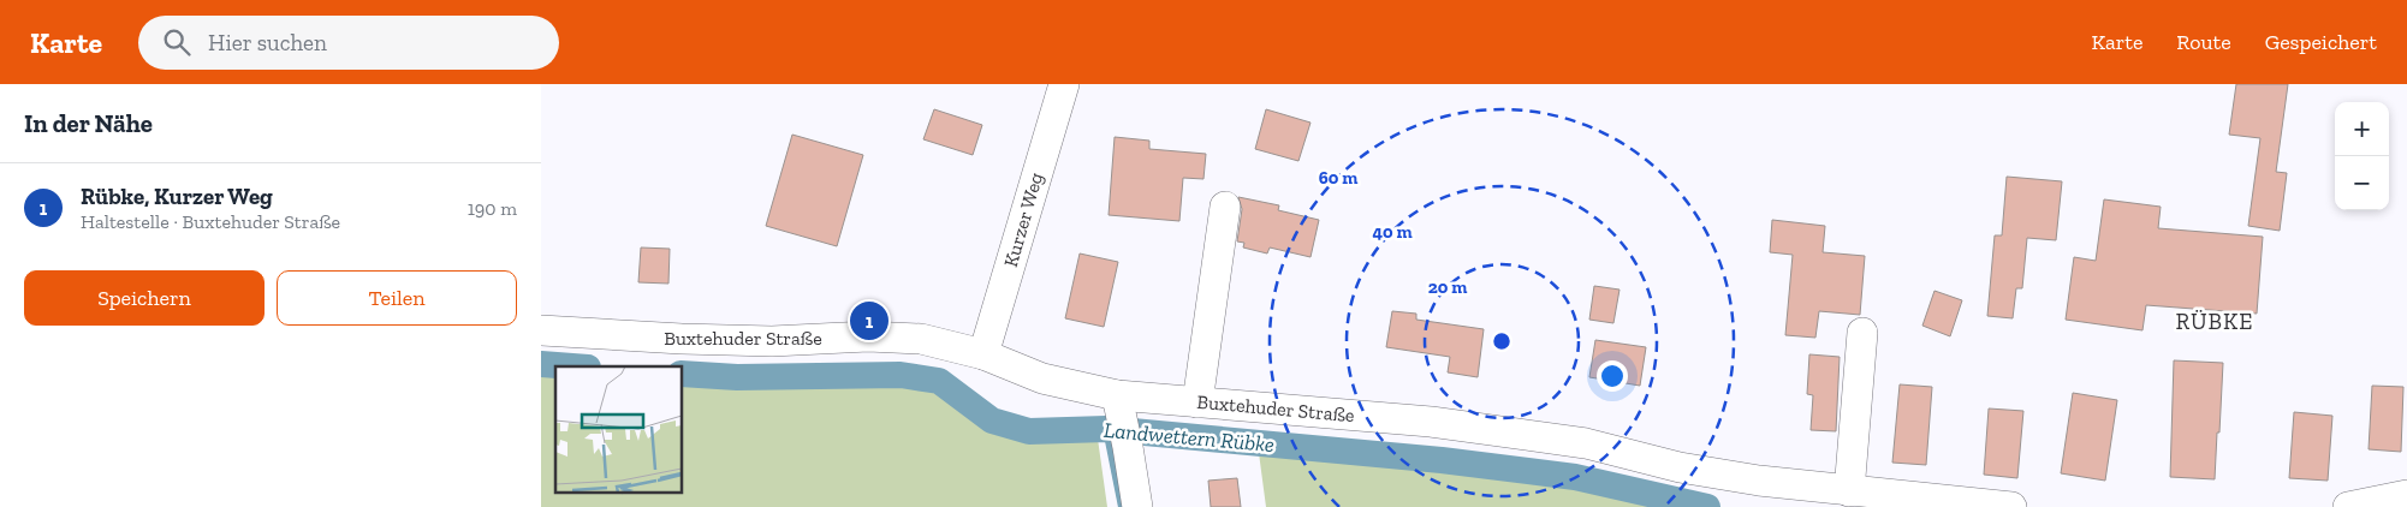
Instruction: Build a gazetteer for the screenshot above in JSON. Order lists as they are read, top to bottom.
{
  "streets": {
    "street": ["Kurzer Weg", "Buxtehuder Straße"]
  },
  "crossings": [
    ["Kurzer Weg", "Buxtehuder Straße"]
  ],
  "districts": ["RÜBKE"],
  "water": ["Landwettern Rübke"],
  "page": {
    "header": "Karte",
    "search": "Hier suchen",
    "nav": ["Karte", "Route", "Gespeichert"],
    "heading": "In der Nähe",
    "map_buttons": ["+", "−"],
    "list": [
      {
        "mark": "1",
        "name": "Rübke, Kurzer Weg",
        "note": "Haltestelle · Buxtehuder Straße",
        "value": "190 m"
      }
    ],
    "buttons": ["Speichern", "Teilen"],
    "pins": "1"
  },
  "rings": ["60 m", "40 m", "20 m"]
}
